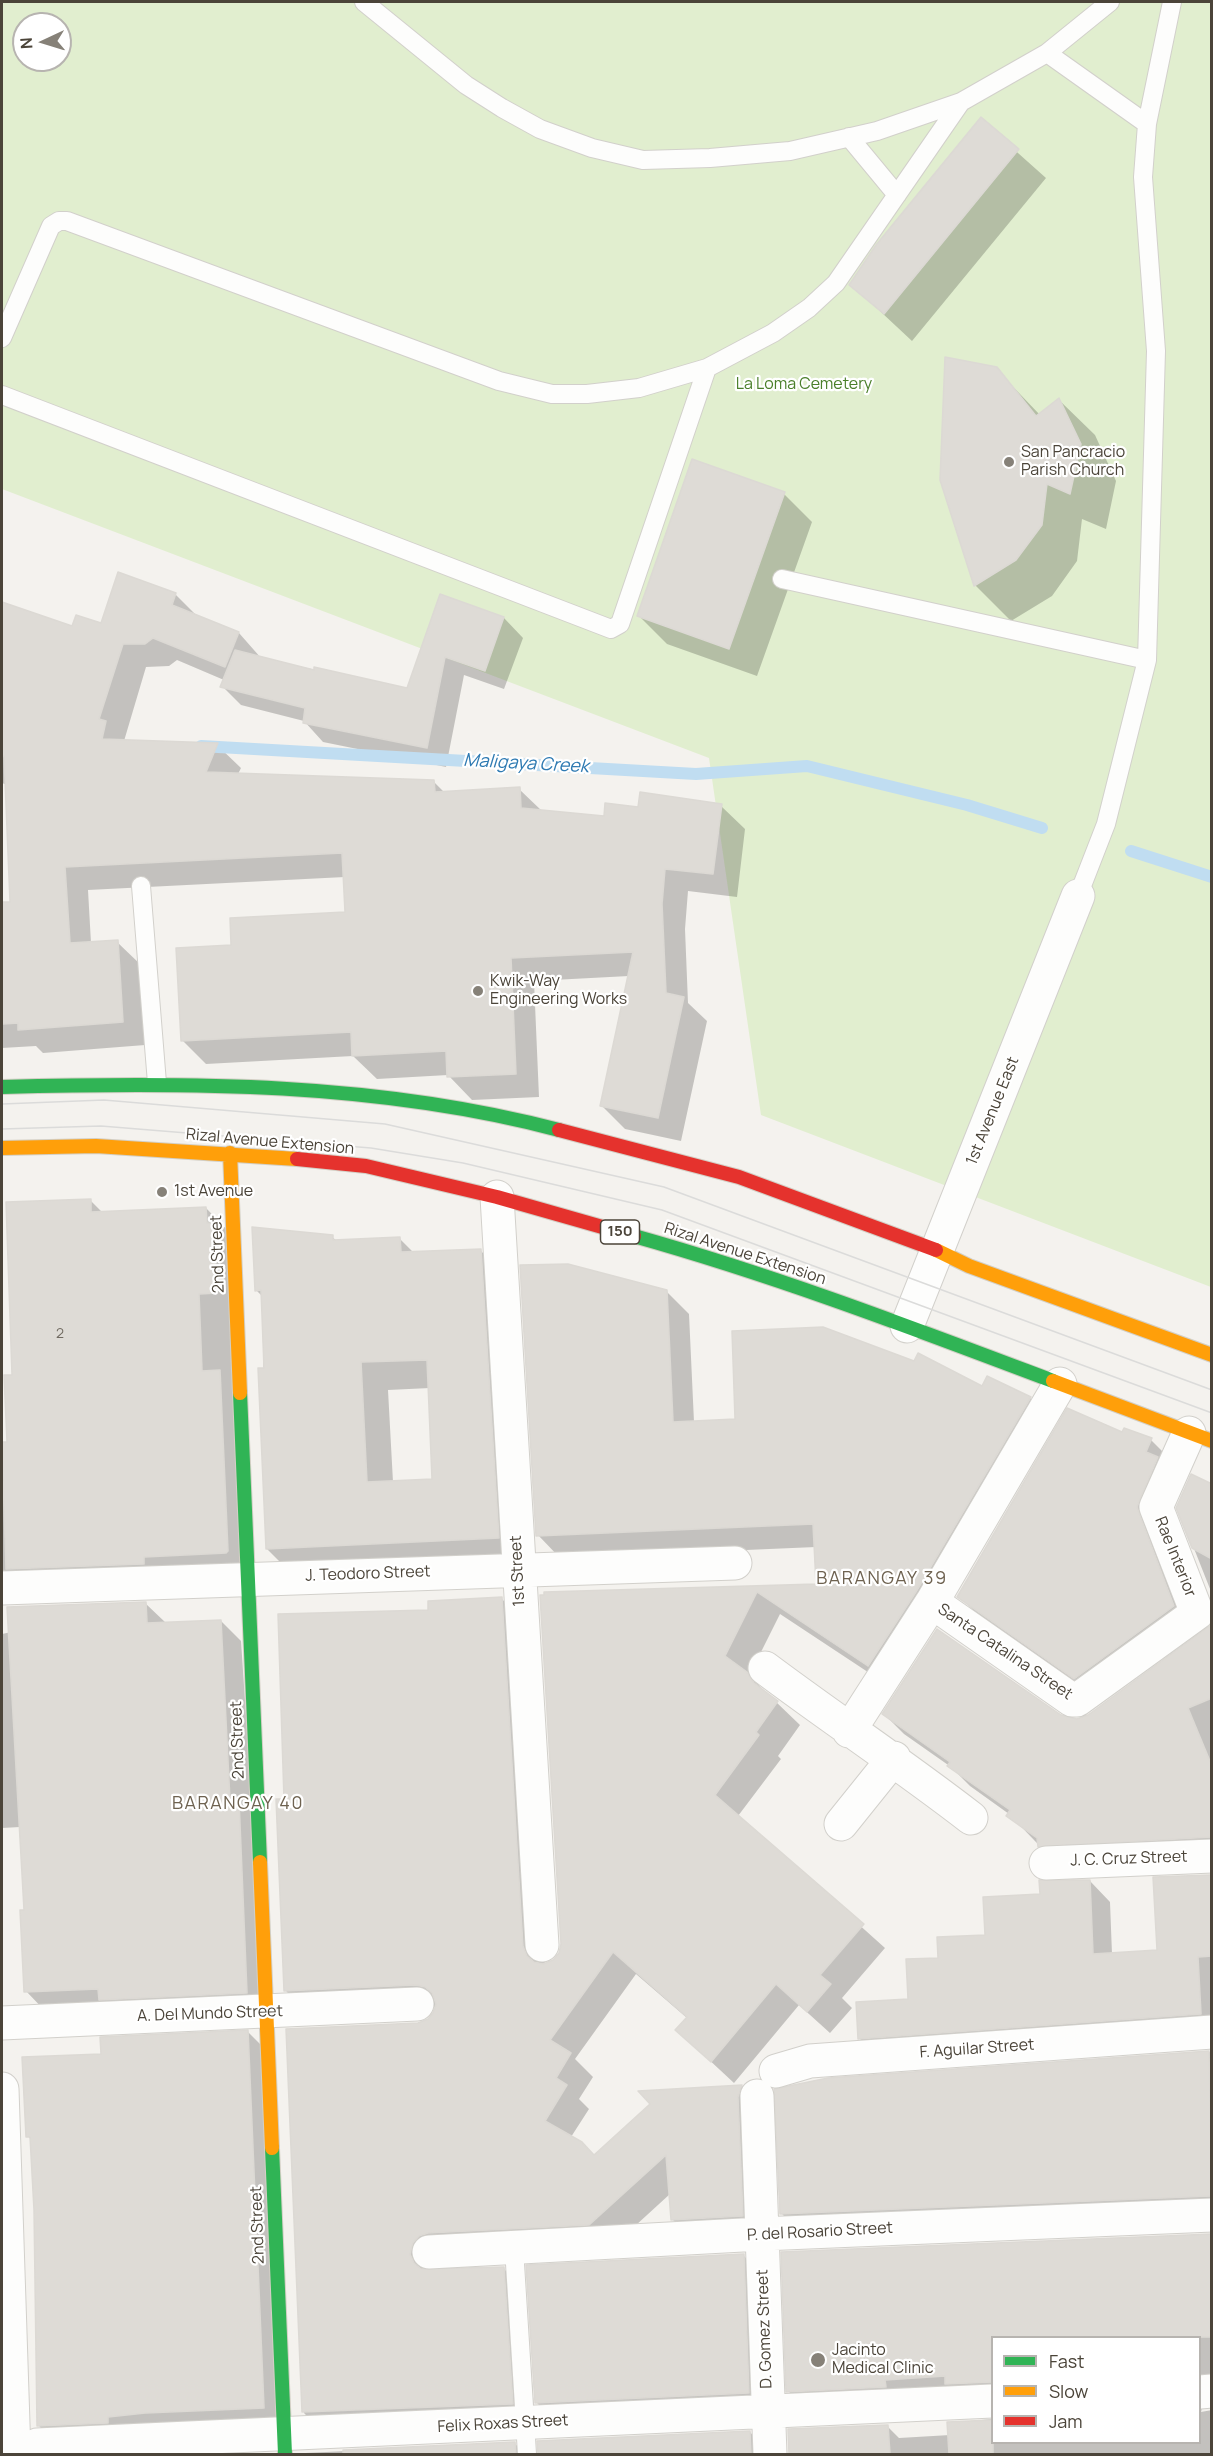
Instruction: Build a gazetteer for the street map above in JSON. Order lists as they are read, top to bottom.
{
  "streets": {
    "main road": ["Rizal Avenue Extension", "150", "2nd Street"],
    "street": [
      "1st Avenue East",
      "Rae Interior",
      "1st Street",
      "J. Teodoro Street",
      "Santa Catalina Street",
      "J. C. Cruz Street",
      "A. Del Mundo Street",
      "F. Aguilar Street",
      "P. del Rosario Street",
      "D. Gomez Street",
      "Felix Roxas Street"
    ]
  },
  "crossings": [
    ["1st Avenue East", "Rizal Avenue Extension"],
    ["Rizal Avenue Extension", "2nd Street"],
    ["Rizal Avenue Extension", "Rae Interior"],
    ["Rizal Avenue Extension", "1st Street"],
    ["Rizal Avenue Extension", "Santa Catalina Street"],
    ["2nd Street", "J. Teodoro Street"],
    ["2nd Street", "A. Del Mundo Street"],
    ["2nd Street", "Felix Roxas Street"],
    ["Rae Interior", "Santa Catalina Street"],
    ["1st Street", "J. Teodoro Street"],
    ["F. Aguilar Street", "D. Gomez Street"],
    ["P. del Rosario Street", "D. Gomez Street"],
    ["D. Gomez Street", "Felix Roxas Street"]
  ],
  "districts": ["BARANGAY 39", "BARANGAY 40"],
  "water": ["Maligaya Creek"],
  "parks": ["La Loma Cemetery"],
  "places": [
    "San Pancracio Parish Church",
    "Kwik-Way Engineering Works",
    "1st Avenue",
    "Jacinto Medical Clinic"
  ],
  "house_numbers": ["2"],
  "legend": ["Fast", "Slow", "Jam"],
  "north": "left"
}
